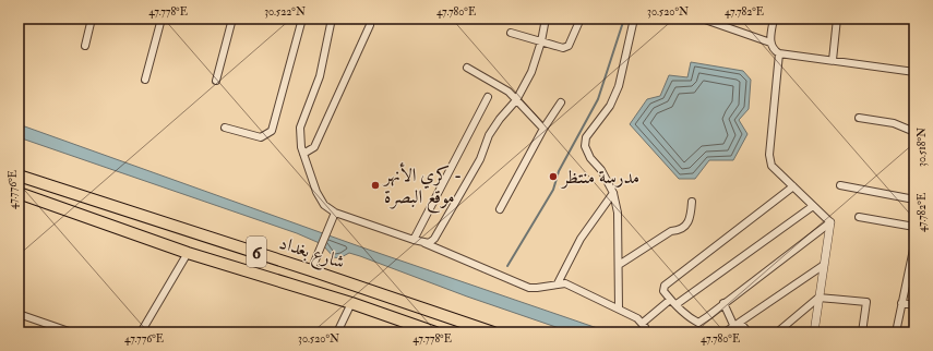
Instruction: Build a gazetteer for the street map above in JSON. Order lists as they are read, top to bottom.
{
  "streets": {
    "highway": ["6", "شارع بغداد"]
  },
  "places": ["مدرسة منتظر", "كري الأنهر - موقع البصرة"],
  "coordinates": [
    "47.778°E",
    "30.522°N",
    "47.780°E",
    "30.520°N",
    "47.782°E",
    "30.518°N",
    "47.776°E"
  ]
}
